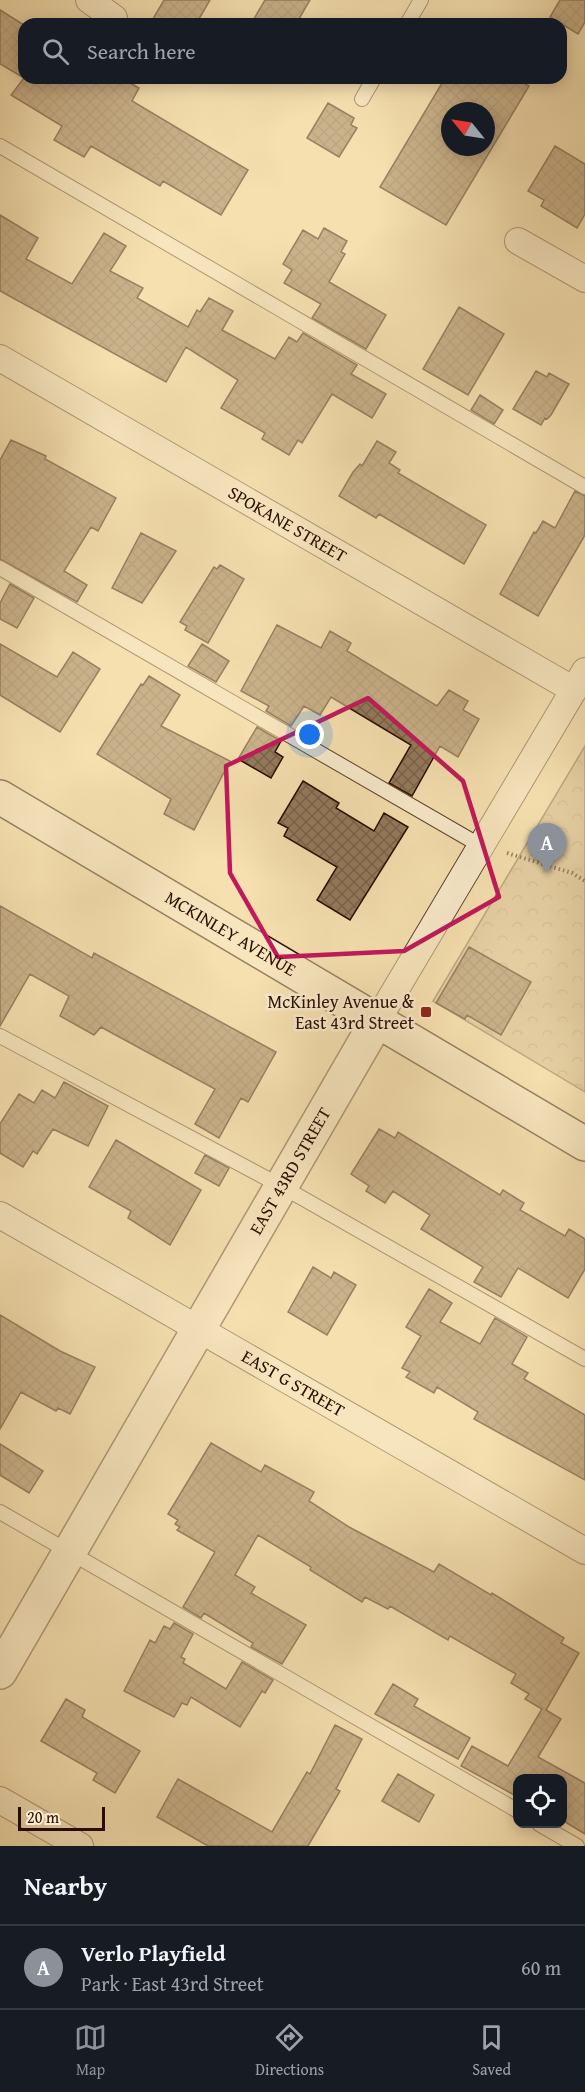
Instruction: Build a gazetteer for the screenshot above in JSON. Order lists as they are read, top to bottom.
{
  "streets": {
    "street": [
      "SPOKANE STREET",
      "MCKINLEY AVENUE",
      "EAST 43RD STREET",
      "EAST G STREET"
    ]
  },
  "crossings": [
    ["SPOKANE STREET", "EAST 43RD STREET"],
    ["MCKINLEY AVENUE", "EAST 43RD STREET"],
    ["EAST 43RD STREET", "EAST G STREET"]
  ],
  "places": {
    "transit": ["McKinley Avenue & East 43rd Street"]
  },
  "scale_bar": "20 m",
  "north": "top left",
  "page": {
    "search": "Search here",
    "pins": "A",
    "scale": "20 m",
    "heading": "Nearby",
    "list": [
      {
        "mark": "A",
        "name": "Verlo Playfield",
        "note": "Park · East 43rd Street",
        "value": "60 m"
      }
    ],
    "nav": ["Map", "Directions", "Saved"]
  }
}
